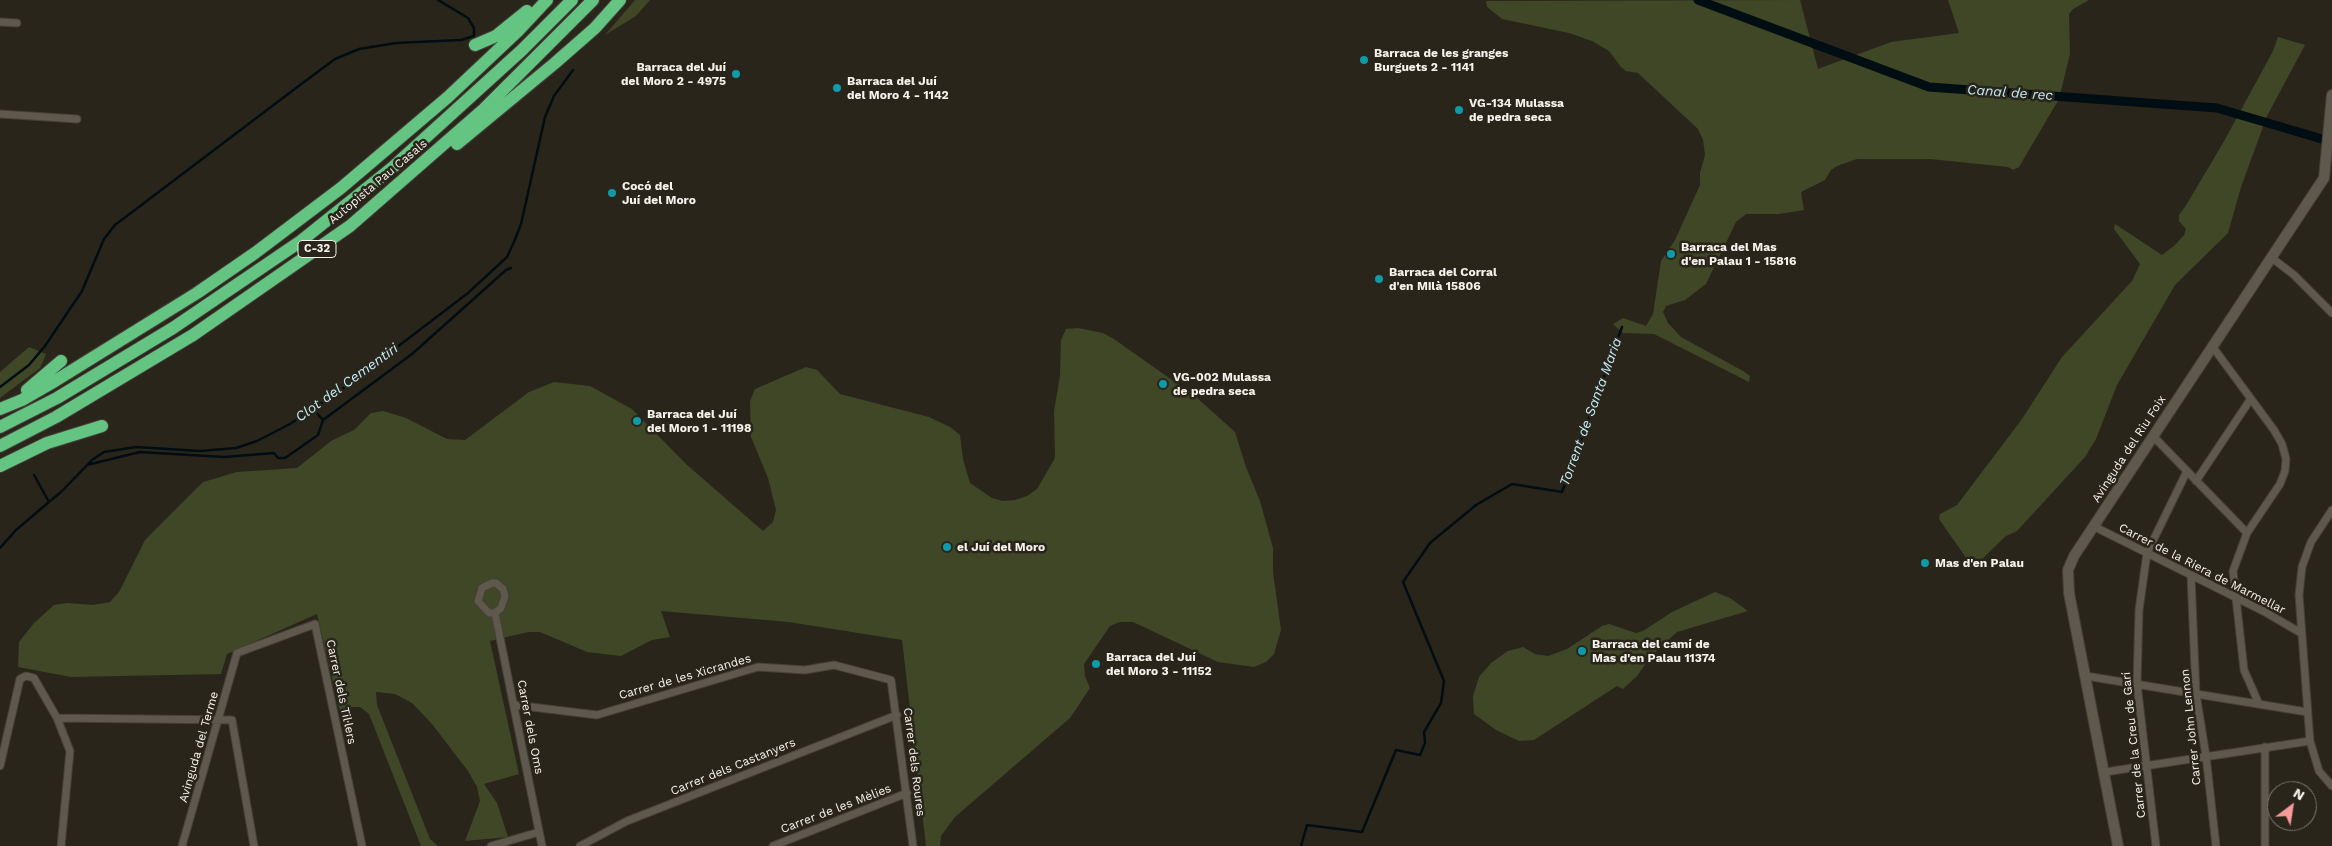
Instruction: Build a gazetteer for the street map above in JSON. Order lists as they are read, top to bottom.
{
  "streets": {
    "highway": ["Autopista Pau Casals", "C-32"],
    "street": [
      "Avinguda del Riu Foix",
      "Carrer de la Riera de Marmellar",
      "Carrer de les Xicrandes",
      "Carrer dels Til·lers",
      "Carrer dels Oms",
      "Carrer John Lennon",
      "Carrer de la Creu de Garí",
      "Avinguda del Terme",
      "Carrer dels Roures",
      "Carrer dels Castanyers",
      "Carrer de les Mèlies"
    ]
  },
  "crossings": [
    ["Avinguda del Riu Foix", "Carrer de la Riera de Marmellar"],
    ["Carrer de la Riera de Marmellar", "Carrer John Lennon"],
    ["Carrer de la Riera de Marmellar", "Carrer de la Creu de Garí"],
    ["Carrer de les Xicrandes", "Carrer dels Oms"],
    ["Carrer de les Xicrandes", "Carrer dels Roures"],
    ["Carrer dels Til·lers", "Avinguda del Terme"],
    ["Carrer dels Roures", "Carrer dels Castanyers"],
    ["Carrer dels Roures", "Carrer de les Mèlies"]
  ],
  "water": ["Canal de rec", "Clot del Cementiri", "Torrent de Santa Maria"],
  "places": [
    "Barraca de les granges Burguets 2 - 1141",
    "Barraca del Juí del Moro 2 - 4975",
    "Barraca del Juí del Moro 4 - 1142",
    "VG-134 Mulassa de pedra seca",
    "Cocó del Juí del Moro",
    "Barraca del Mas d'en Palau 1 - 15816",
    "Barraca del Corral d'en Milà 15806",
    "VG-002 Mulassa de pedra seca",
    "Barraca del Juí del Moro 1 - 11198",
    "el Juí del Moro",
    "Mas d'en Palau",
    "Barraca del camí de Mas d'en Palau 11374",
    "Barraca del Juí del Moro 3 - 11152"
  ],
  "north": "top right"
}
